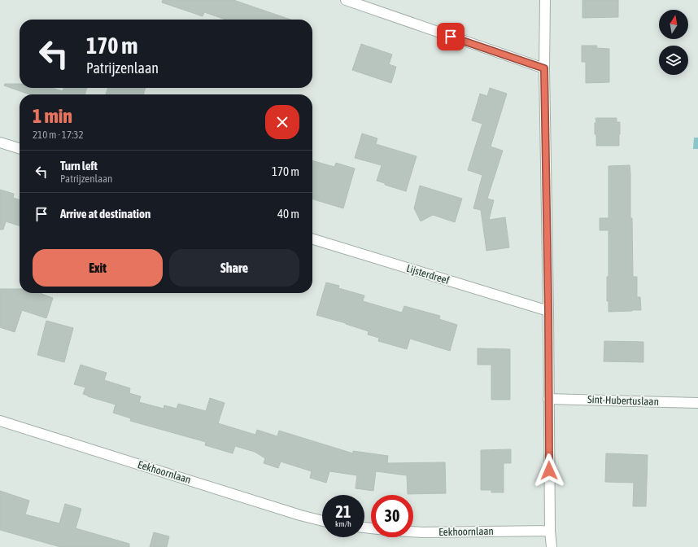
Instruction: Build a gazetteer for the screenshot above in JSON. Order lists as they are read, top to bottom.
{
  "streets": {
    "street": ["Lijsterdreef", "Sint-Hubertuslaan", "Eekhoornlaan"]
  },
  "north": "top",
  "page": {
    "turn": ["170 m", "Patrijzenlaan"],
    "heading": ["1 min", "210 m · 17:32"],
    "list": [
      {
        "name": "Turn left",
        "note": "Patrijzenlaan",
        "value": "170 m"
      },
      {
        "name": "Arrive at destination",
        "value": "40 m"
      }
    ],
    "buttons": ["Exit", "Share"],
    "speed": "21 km/h",
    "limit": "30"
  }
}
